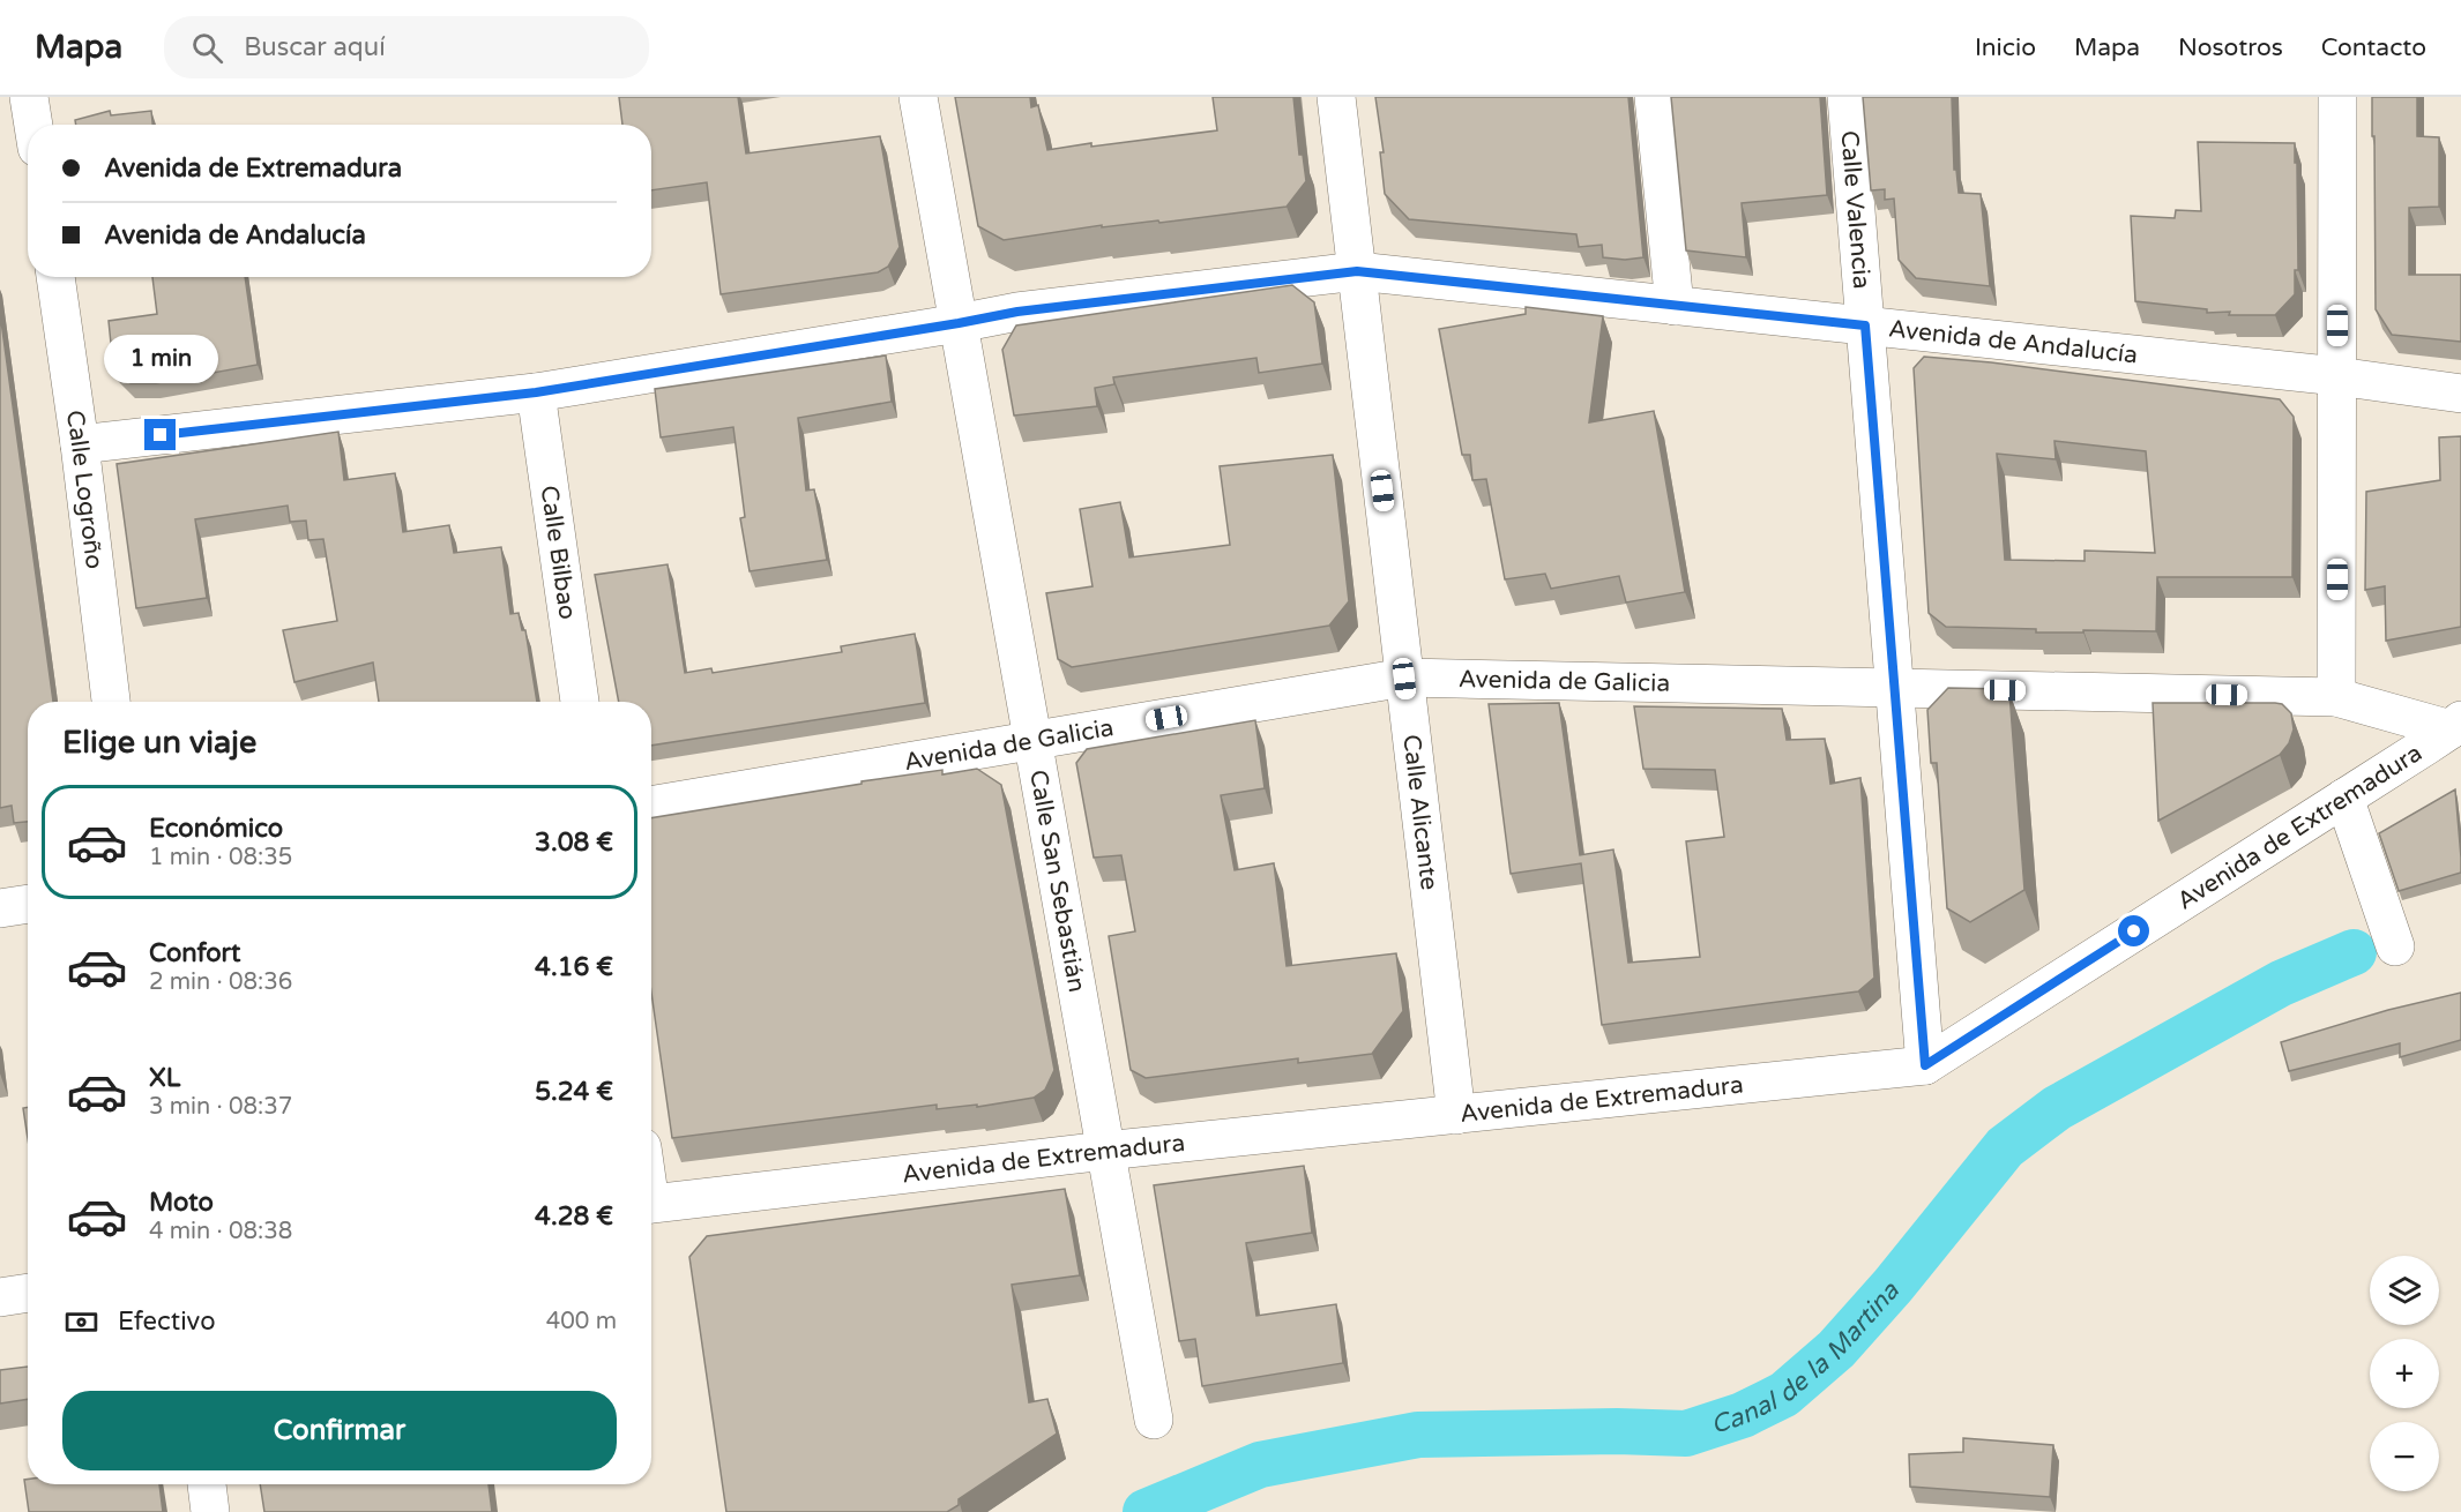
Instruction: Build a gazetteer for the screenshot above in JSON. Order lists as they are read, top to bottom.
{
  "streets": {
    "street": [
      "Calle Valencia",
      "Avenida de Andalucía",
      "Calle Logroño",
      "Calle Bilbao",
      "Avenida de Galicia",
      "Calle Alicante",
      "Avenida de Extremadura",
      "Calle San Sebastián"
    ]
  },
  "crossings": [
    ["Calle Valencia", "Avenida de Andalucía"],
    ["Calle Valencia", "Avenida de Galicia"],
    ["Calle Valencia", "Avenida de Extremadura"],
    ["Avenida de Andalucía", "Calle Logroño"],
    ["Avenida de Andalucía", "Calle Bilbao"],
    ["Avenida de Andalucía", "Calle Alicante"],
    ["Avenida de Andalucía", "Calle San Sebastián"],
    ["Avenida de Galicia", "Calle Alicante"],
    ["Avenida de Galicia", "Avenida de Extremadura"],
    ["Avenida de Galicia", "Calle San Sebastián"],
    ["Calle Alicante", "Avenida de Extremadura"],
    ["Avenida de Extremadura", "Calle San Sebastián"]
  ],
  "water": ["Canal de la Martina"],
  "page": {
    "header": "Mapa",
    "search": "Buscar aquí",
    "nav": [
      "Inicio",
      "Mapa",
      "Nosotros",
      "Contacto"
    ],
    "banner": ["Avenida de Extremadura", "Avenida de Andalucía"],
    "bubble": "1 min",
    "heading": "Elige un viaje",
    "list": [
      {
        "name": "Económico",
        "note": "1 min · 08:35",
        "value": "3.08 €"
      },
      {
        "name": "Confort",
        "note": "2 min · 08:36",
        "value": "4.16 €"
      },
      {
        "name": "XL",
        "note": "3 min · 08:37",
        "value": "5.24 €"
      },
      {
        "name": "Moto",
        "note": "4 min · 08:38",
        "value": "4.28 €"
      }
    ],
    "map_buttons": ["+", "−"],
    "pay": ["Efectivo", "400 m"],
    "buttons": "Confirmar"
  }
}
